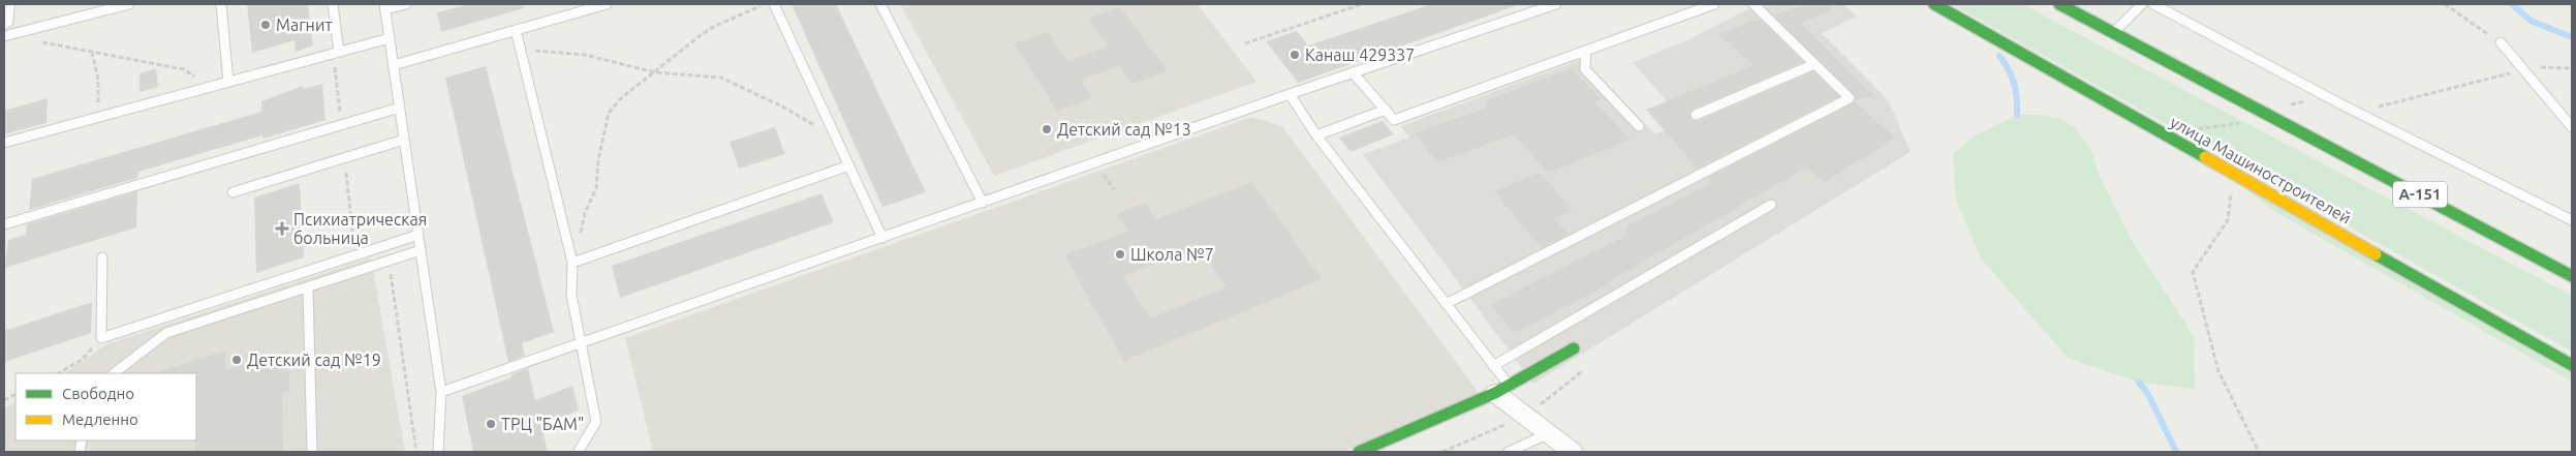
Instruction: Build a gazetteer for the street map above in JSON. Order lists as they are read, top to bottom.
{
  "streets": {
    "main road": ["улица Машиностроителей", "А-151"]
  },
  "places": {
    "other": [
      "Магнит",
      "Канаш 429337",
      "Детский сад №13",
      "Школа №7",
      "Детский сад №19",
      "ТРЦ \"БАМ\""
    ],
    "health": ["Психиатрическая больница"]
  },
  "legend": ["Свободно", "Медленно"]
}
